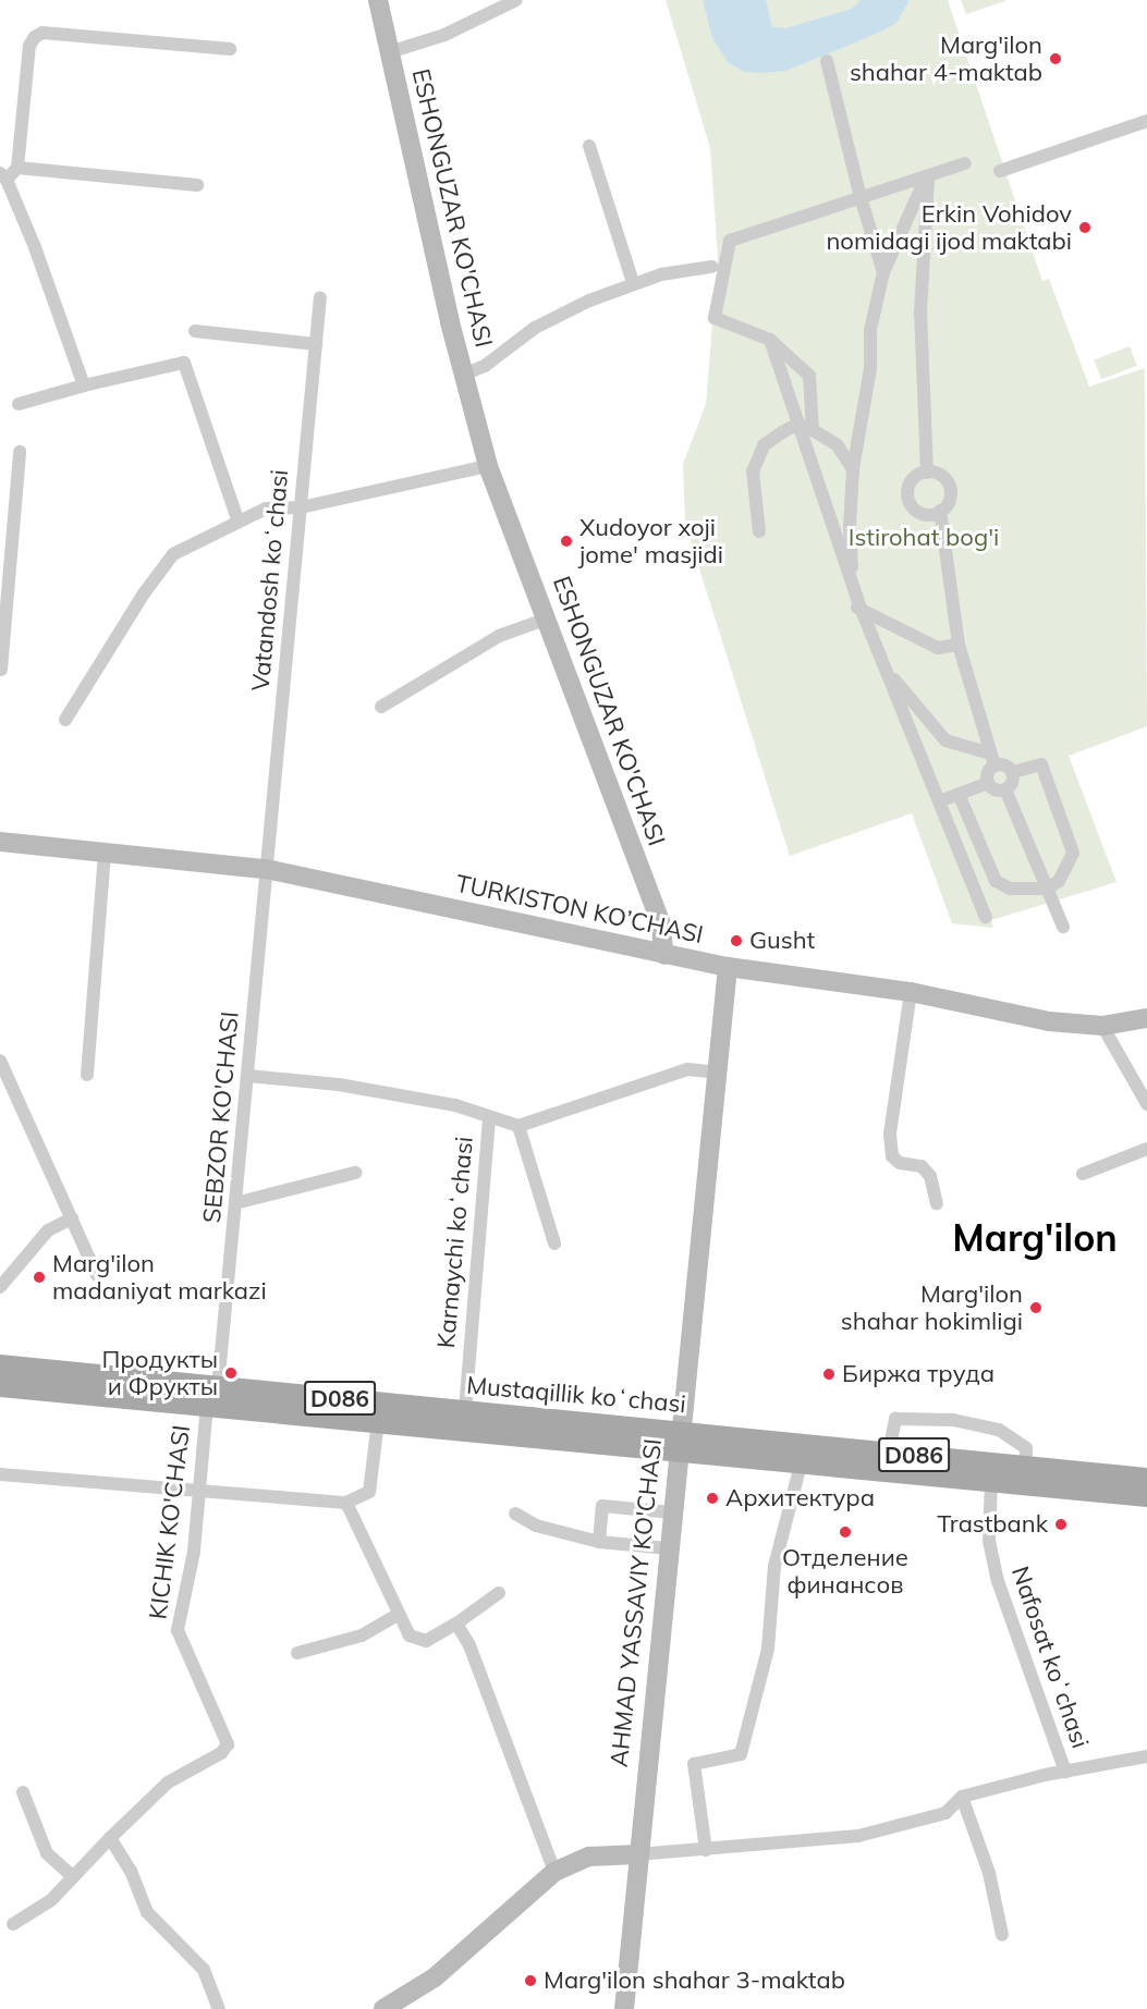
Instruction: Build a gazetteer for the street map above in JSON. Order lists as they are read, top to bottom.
{
  "streets": {
    "main road": [
      "ESHONGUZAR KO'CHASI",
      "TURKISTON KO’CHASI",
      "Mustaqillik koʻchasi",
      "D086",
      "AHMAD YASSAVIY KO'CHASI"
    ],
    "street": [
      "Vatandosh koʻchasi",
      "SEBZOR KO'CHASI",
      "Karnaychi koʻchasi",
      "KICHIK KO'CHASI",
      "Nafosat koʻchasi"
    ]
  },
  "crossings": [
    ["ESHONGUZAR KO'CHASI", "TURKISTON KO’CHASI"],
    ["Vatandosh koʻchasi", "TURKISTON KO’CHASI"],
    ["Vatandosh koʻchasi", "SEBZOR KO'CHASI"],
    ["TURKISTON KO’CHASI", "AHMAD YASSAVIY KO'CHASI"],
    ["SEBZOR KO'CHASI", "Karnaychi koʻchasi"],
    ["SEBZOR KO'CHASI", "Mustaqillik koʻchasi"],
    ["SEBZOR KO'CHASI", "KICHIK KO'CHASI"],
    ["Karnaychi koʻchasi", "Mustaqillik koʻchasi"],
    ["Mustaqillik koʻchasi", "KICHIK KO'CHASI"],
    ["Mustaqillik koʻchasi", "AHMAD YASSAVIY KO'CHASI"],
    ["Mustaqillik koʻchasi", "Nafosat koʻchasi"]
  ],
  "districts": ["Marg'ilon"],
  "parks": ["Istirohat bog'i"],
  "places": [
    "Marg'ilon shahar 4-maktab",
    "Erkin Vohidov nomidagi ijod maktabi",
    "Xudoyor xoji jome' masjidi",
    "Gusht",
    "Marg'ilon madaniyat markazi",
    "Marg'ilon shahar hokimligi",
    "Продукты и Фрукты",
    "Биржа труда",
    "Архитектура",
    "Trastbank",
    "Отделение финансов",
    "Marg'ilon shahar 3-maktab"
  ]
}
